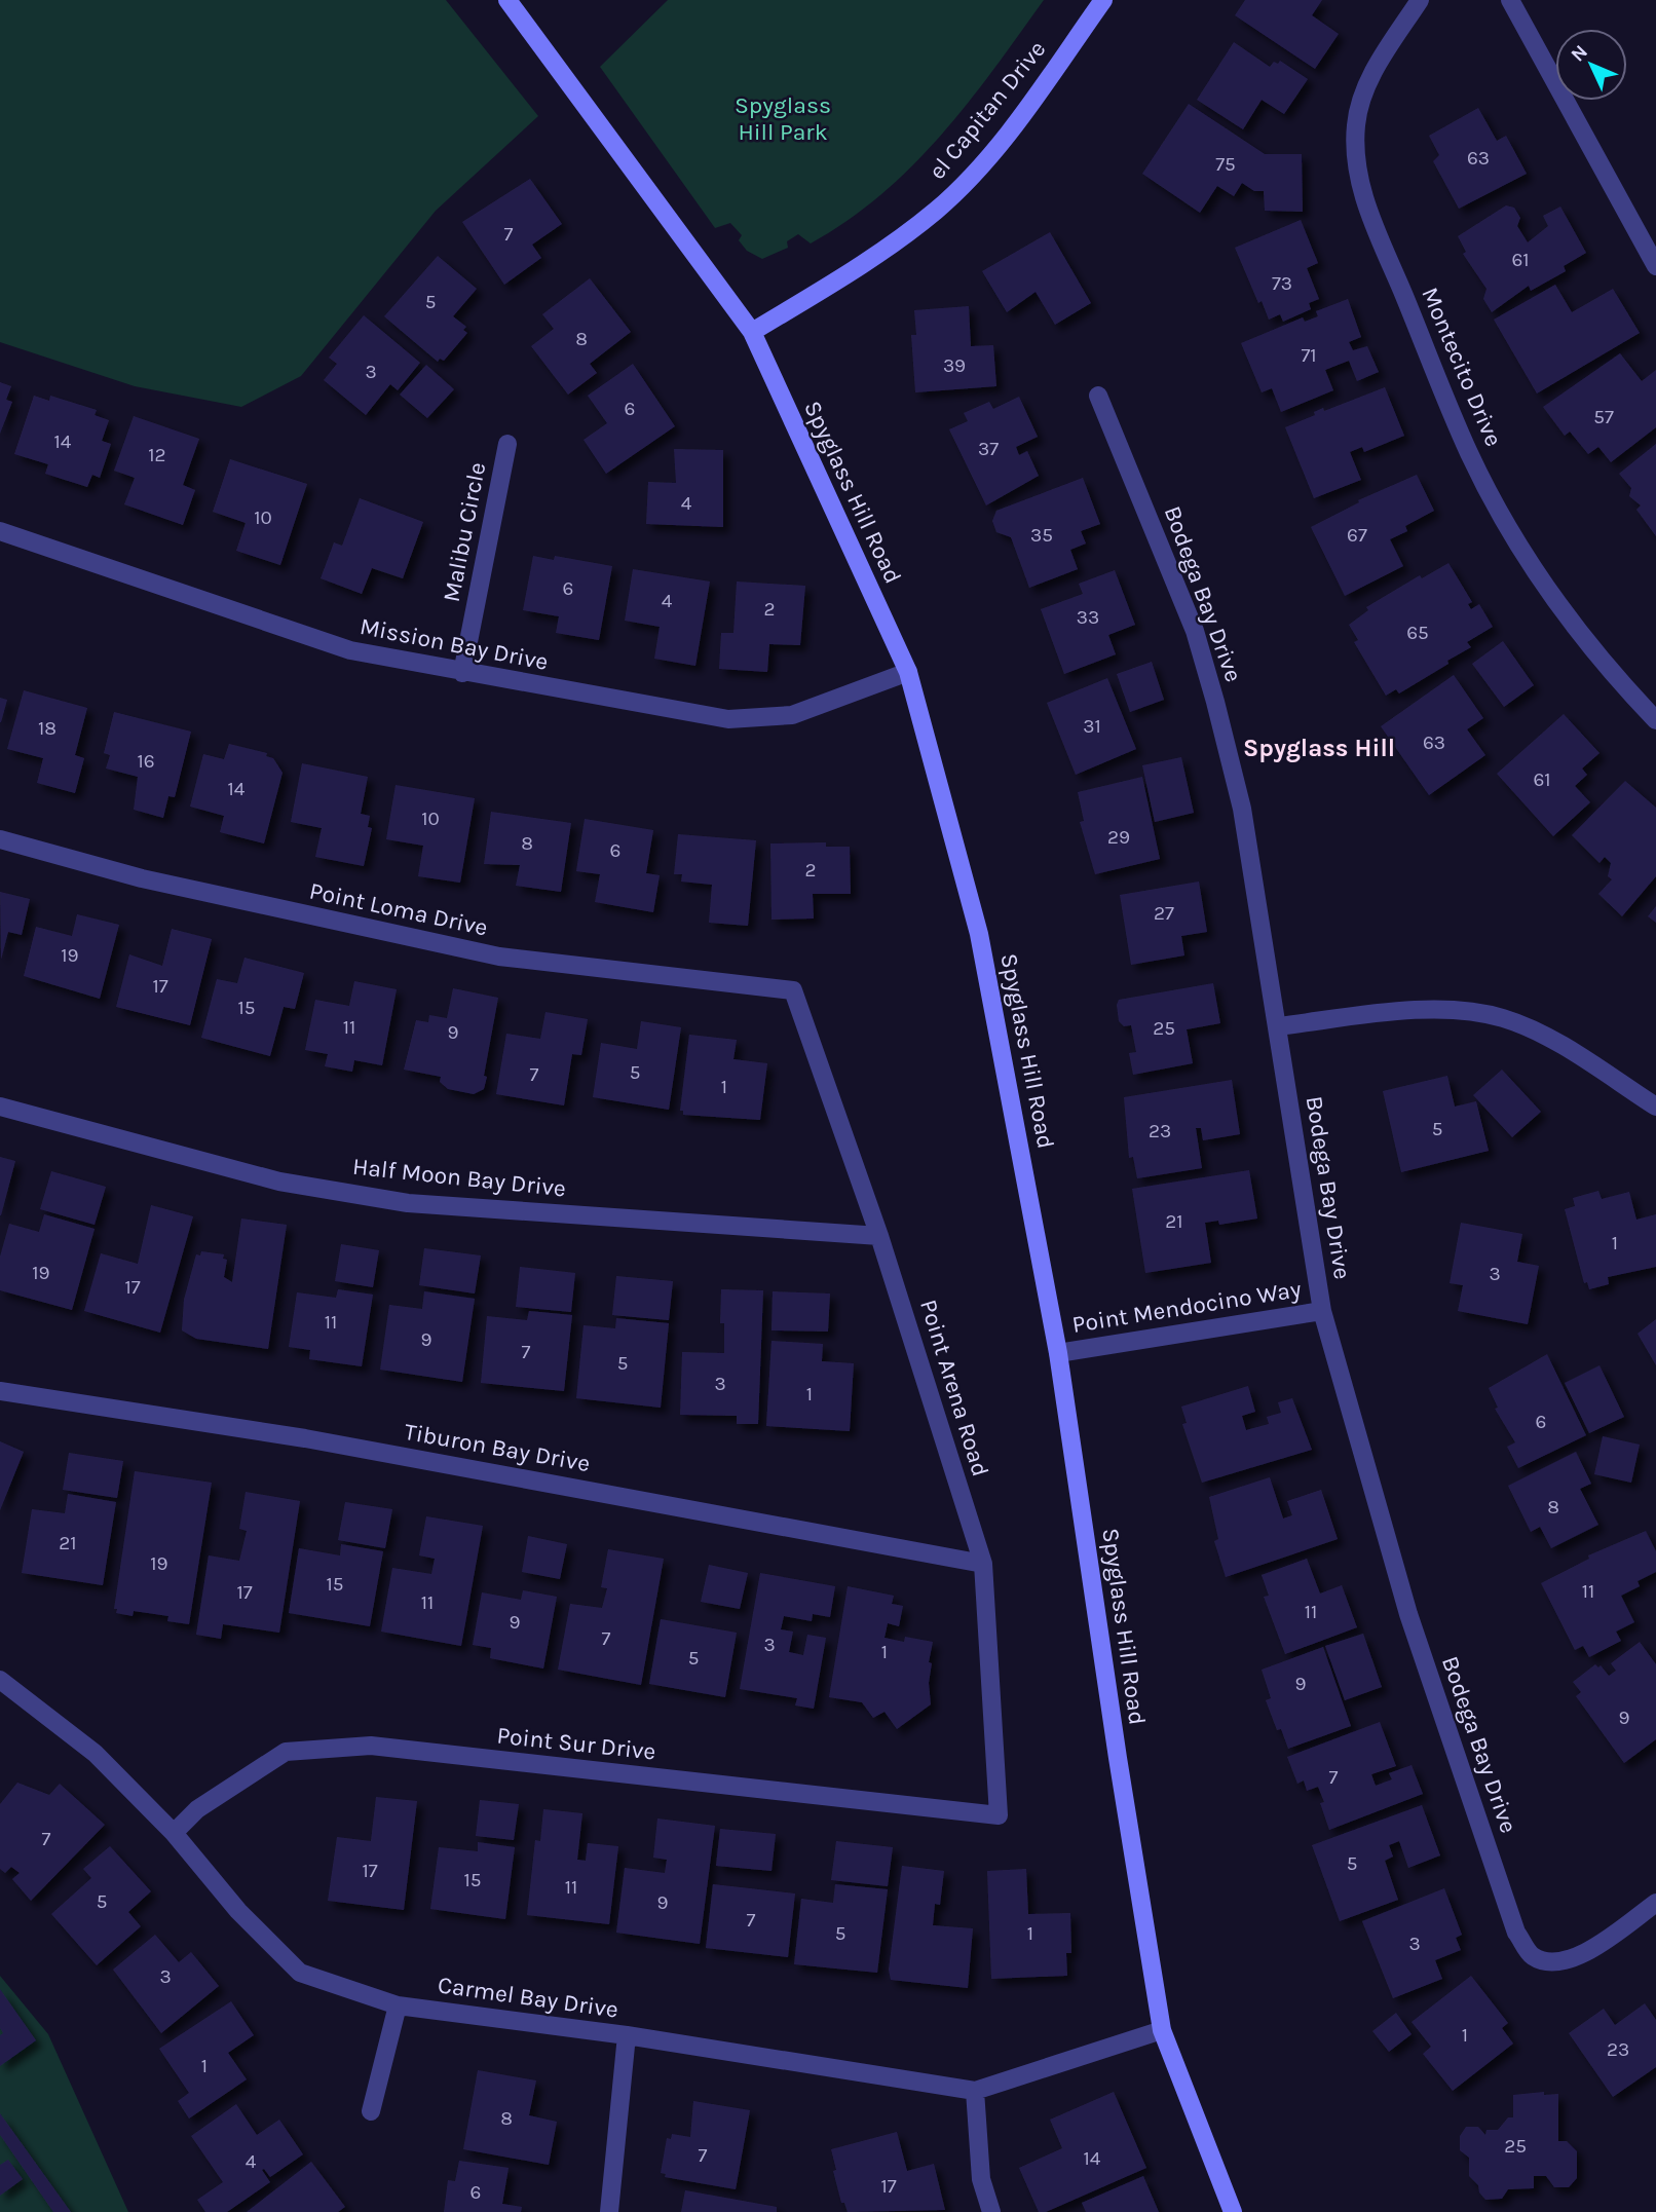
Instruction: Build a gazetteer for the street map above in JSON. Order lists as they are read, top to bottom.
{
  "streets": {
    "main road": ["el Capitan Drive", "Spyglass Hill Road"],
    "street": [
      "Montecito Drive",
      "Malibu Circle",
      "Bodega Bay Drive",
      "Mission Bay Drive",
      "Point Loma Drive",
      "Half Moon Bay Drive",
      "Point Mendocino Way",
      "Point Arena Road",
      "Tiburon Bay Drive",
      "Point Sur Drive",
      "Carmel Bay Drive"
    ]
  },
  "crossings": [
    ["el Capitan Drive", "Spyglass Hill Road"],
    ["Spyglass Hill Road", "Mission Bay Drive"],
    ["Spyglass Hill Road", "Point Mendocino Way"],
    ["Spyglass Hill Road", "Carmel Bay Drive"],
    ["Malibu Circle", "Mission Bay Drive"],
    ["Bodega Bay Drive", "Point Mendocino Way"],
    ["Point Loma Drive", "Point Arena Road"],
    ["Half Moon Bay Drive", "Point Arena Road"],
    ["Point Arena Road", "Tiburon Bay Drive"],
    ["Point Arena Road", "Point Sur Drive"],
    ["Point Sur Drive", "Carmel Bay Drive"]
  ],
  "districts": ["Spyglass Hill"],
  "parks": ["Spyglass Hill Park"],
  "house_numbers": [
    "63",
    "75",
    "7",
    "61",
    "73",
    "5",
    "8",
    "71",
    "39",
    "3",
    "6",
    "57",
    "14",
    "37",
    "12",
    "4",
    "10",
    "35",
    "67",
    "6",
    "4",
    "2",
    "33",
    "65",
    "31",
    "18",
    "63",
    "16",
    "61",
    "14",
    "10",
    "29",
    "8",
    "6",
    "2",
    "27",
    "19",
    "17",
    "15",
    "11",
    "25",
    "9",
    "5",
    "7",
    "1",
    "5",
    "23",
    "21",
    "1",
    "19",
    "3",
    "17",
    "11",
    "9",
    "7",
    "5",
    "3",
    "1",
    "6",
    "8",
    "21",
    "19",
    "15",
    "11",
    "17",
    "11",
    "11",
    "9",
    "7",
    "3",
    "1",
    "5",
    "9",
    "9",
    "7",
    "7",
    "5",
    "17",
    "15",
    "11",
    "5",
    "9",
    "7",
    "5",
    "1",
    "3",
    "3",
    "1",
    "23",
    "1",
    "8",
    "25",
    "7",
    "14",
    "4",
    "17",
    "6"
  ],
  "north": "top left"
}
